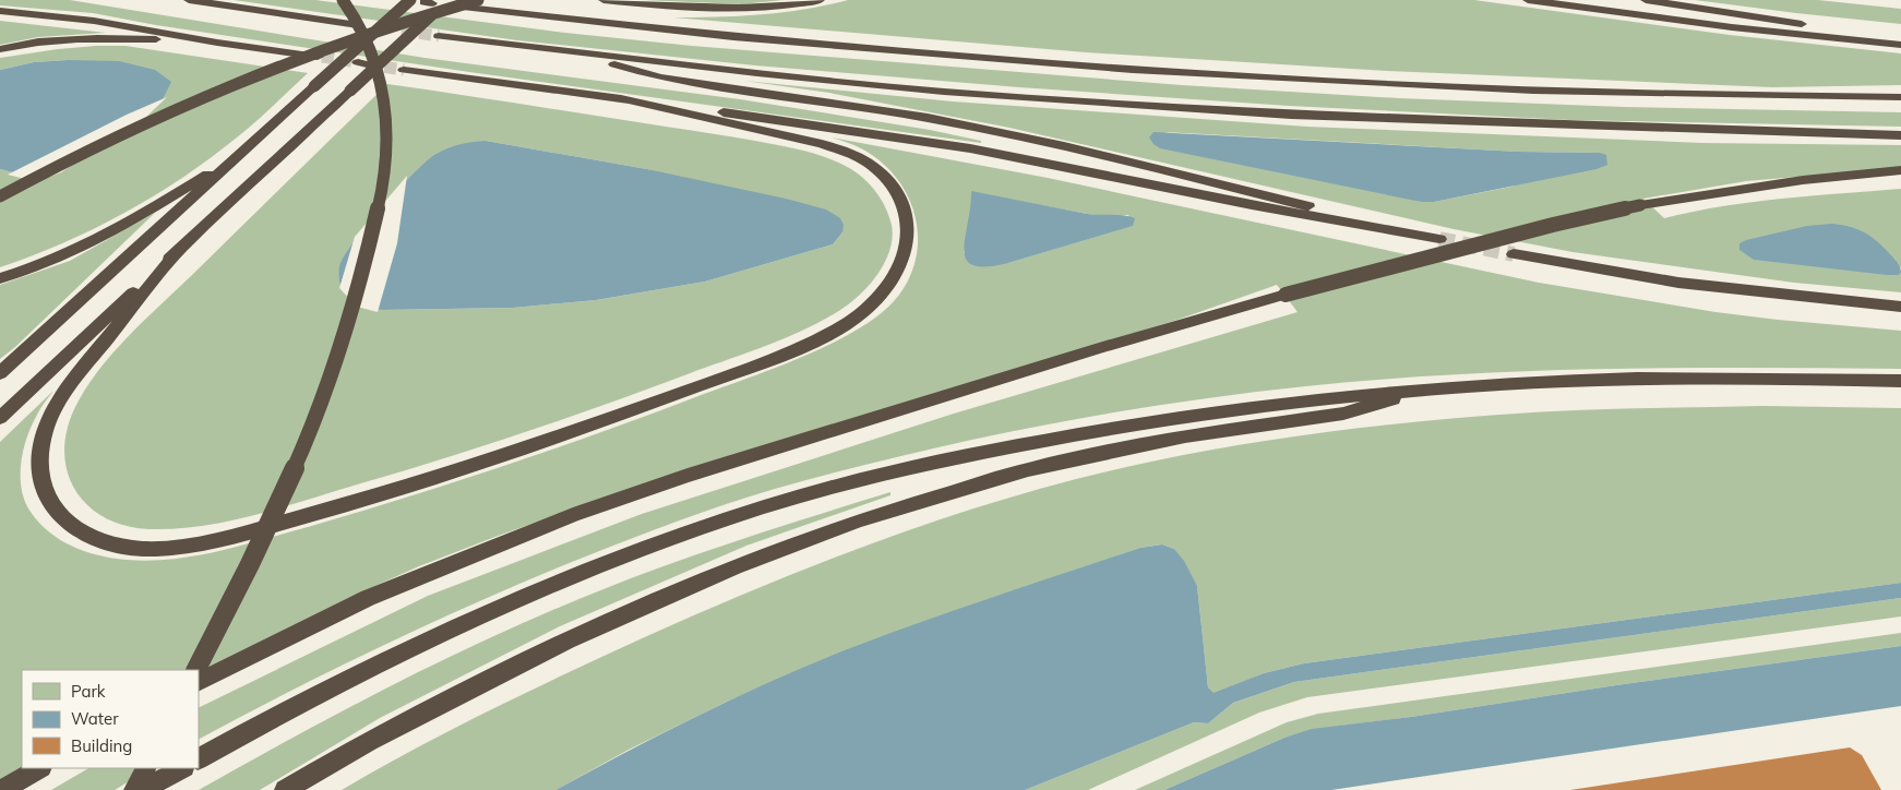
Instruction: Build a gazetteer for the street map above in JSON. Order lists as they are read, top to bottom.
{
  "legend": ["Park", "Water", "Building"]
}
